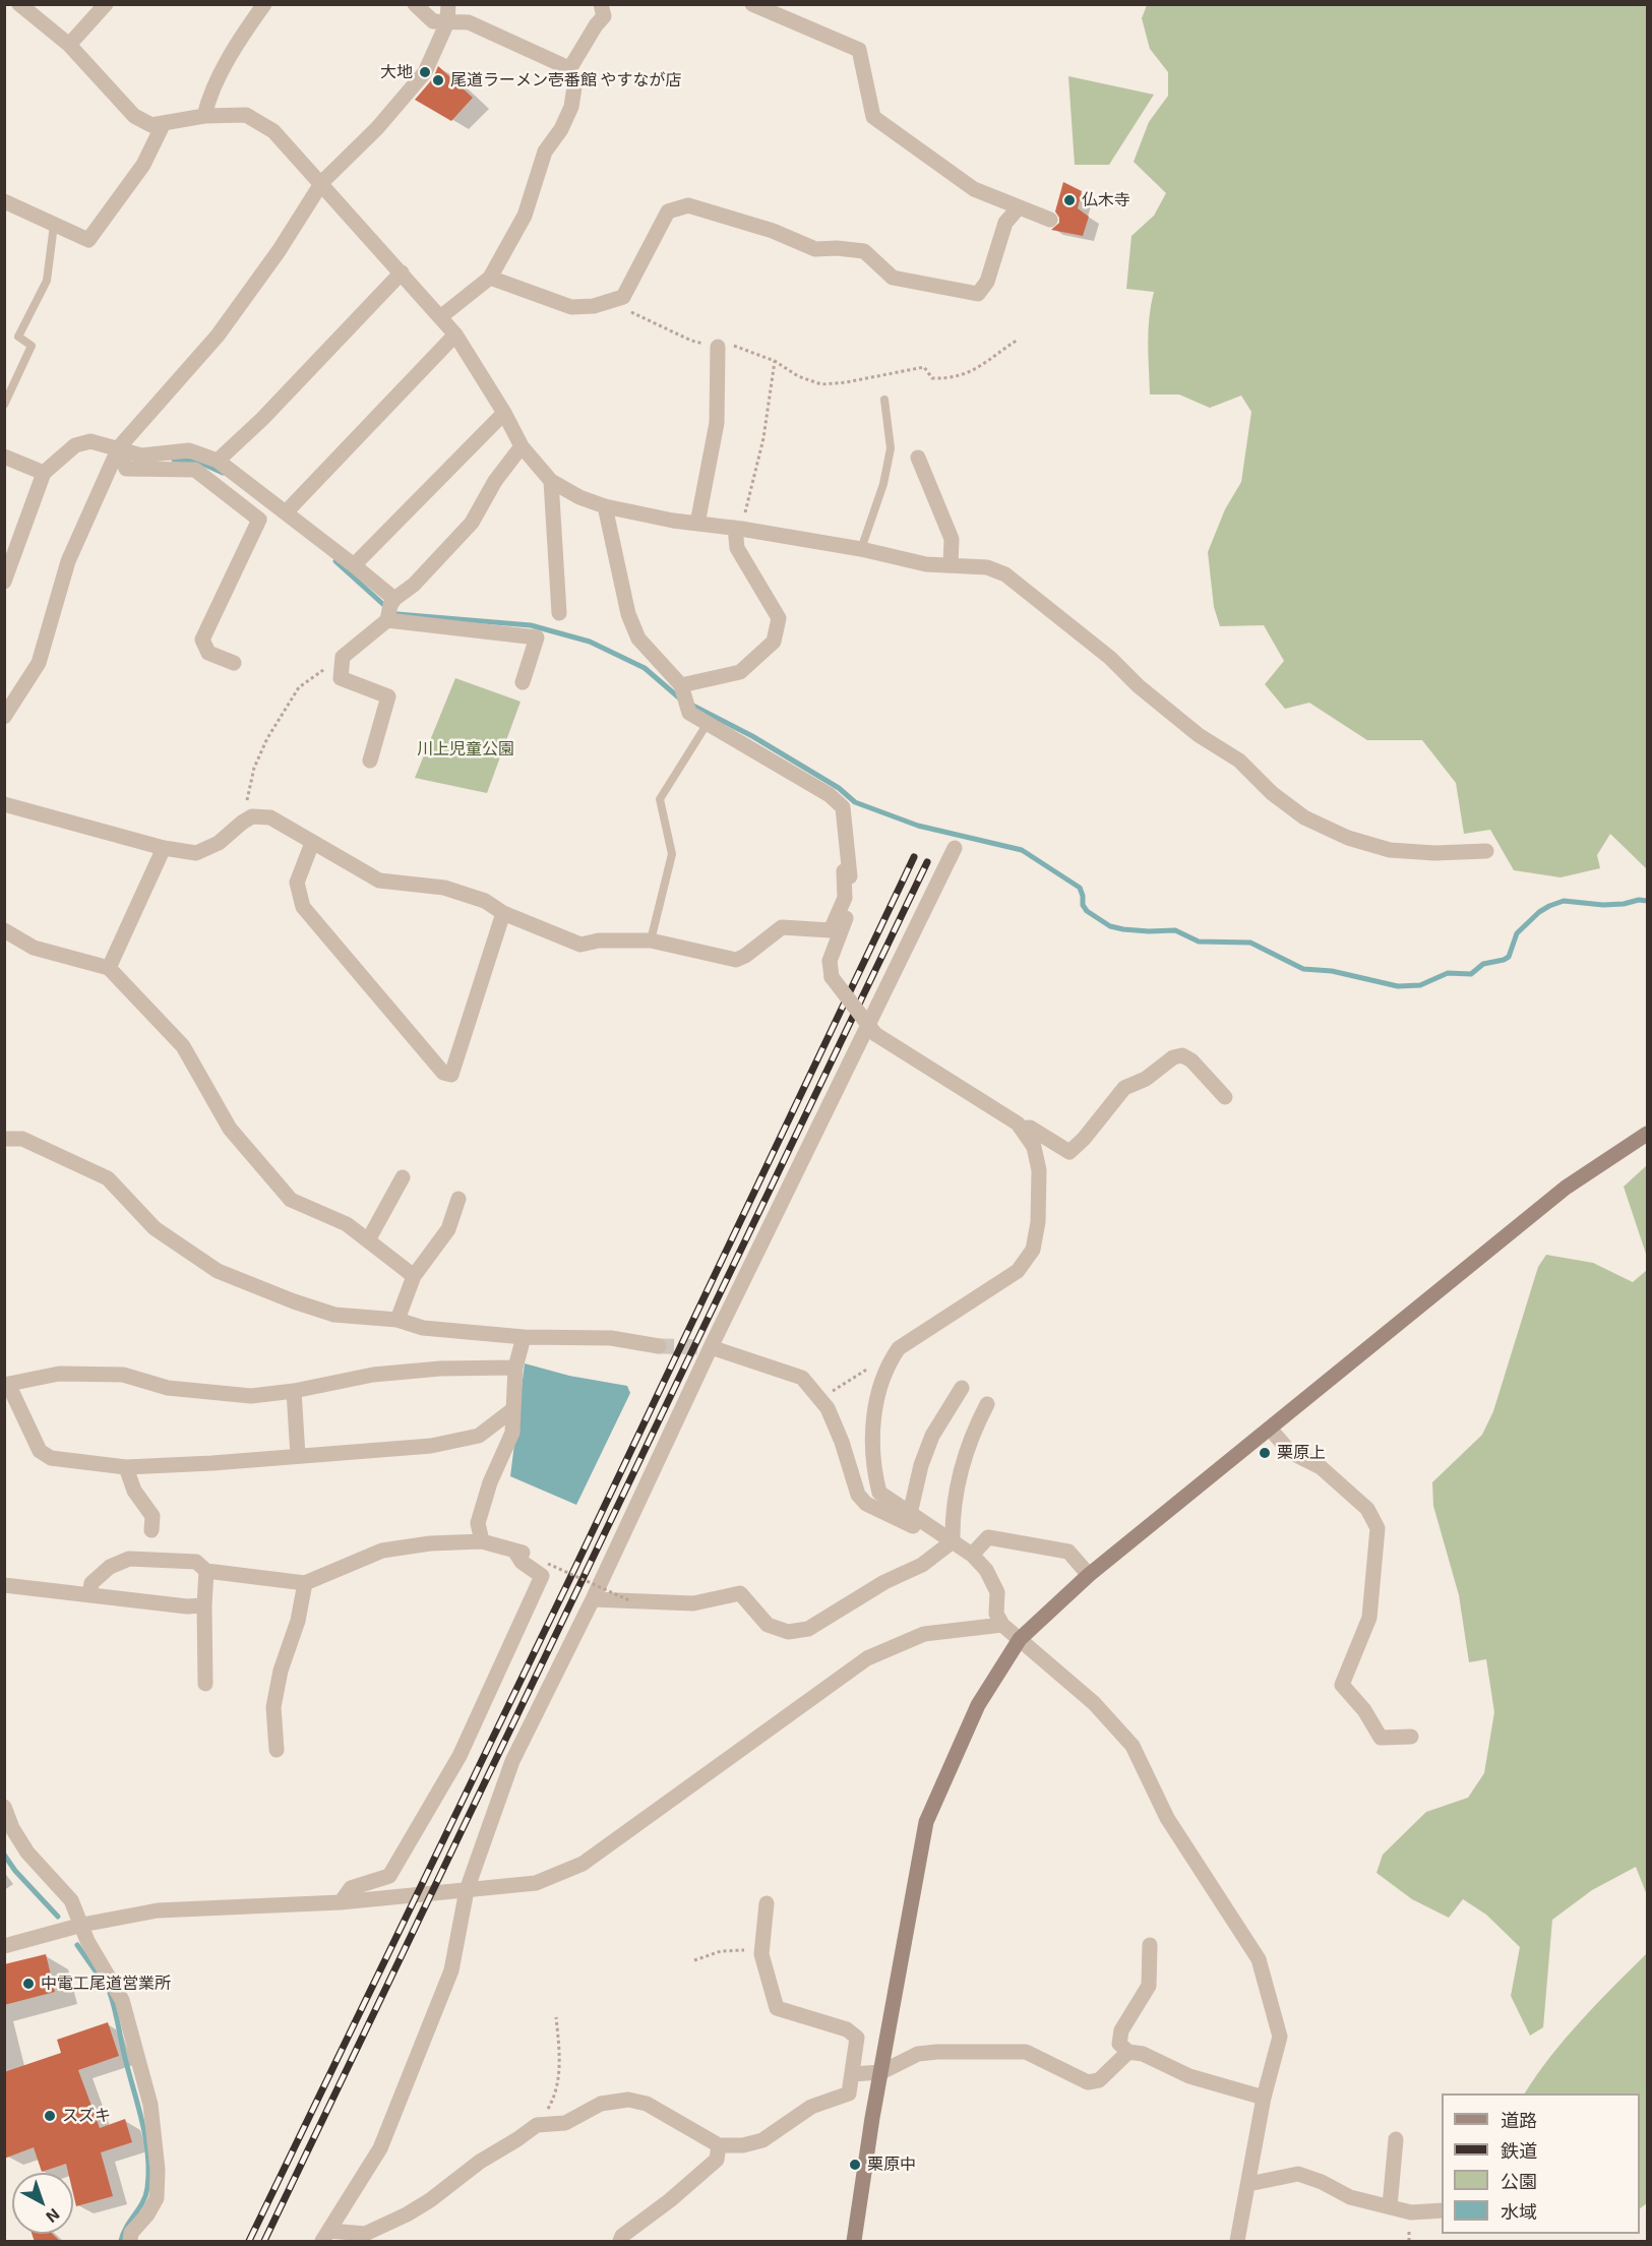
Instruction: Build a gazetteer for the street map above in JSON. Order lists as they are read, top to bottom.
{
  "parks": ["川上児童公園"],
  "places": [
    "大地",
    "尾道ラーメン壱番館 やすなが店",
    "仏木寺",
    "栗原上",
    "中電工尾道営業所",
    "スズキ",
    "栗原中"
  ],
  "legend": [
    "道路",
    "鉄道",
    "公園",
    "水域"
  ],
  "north": "bottom right"
}
